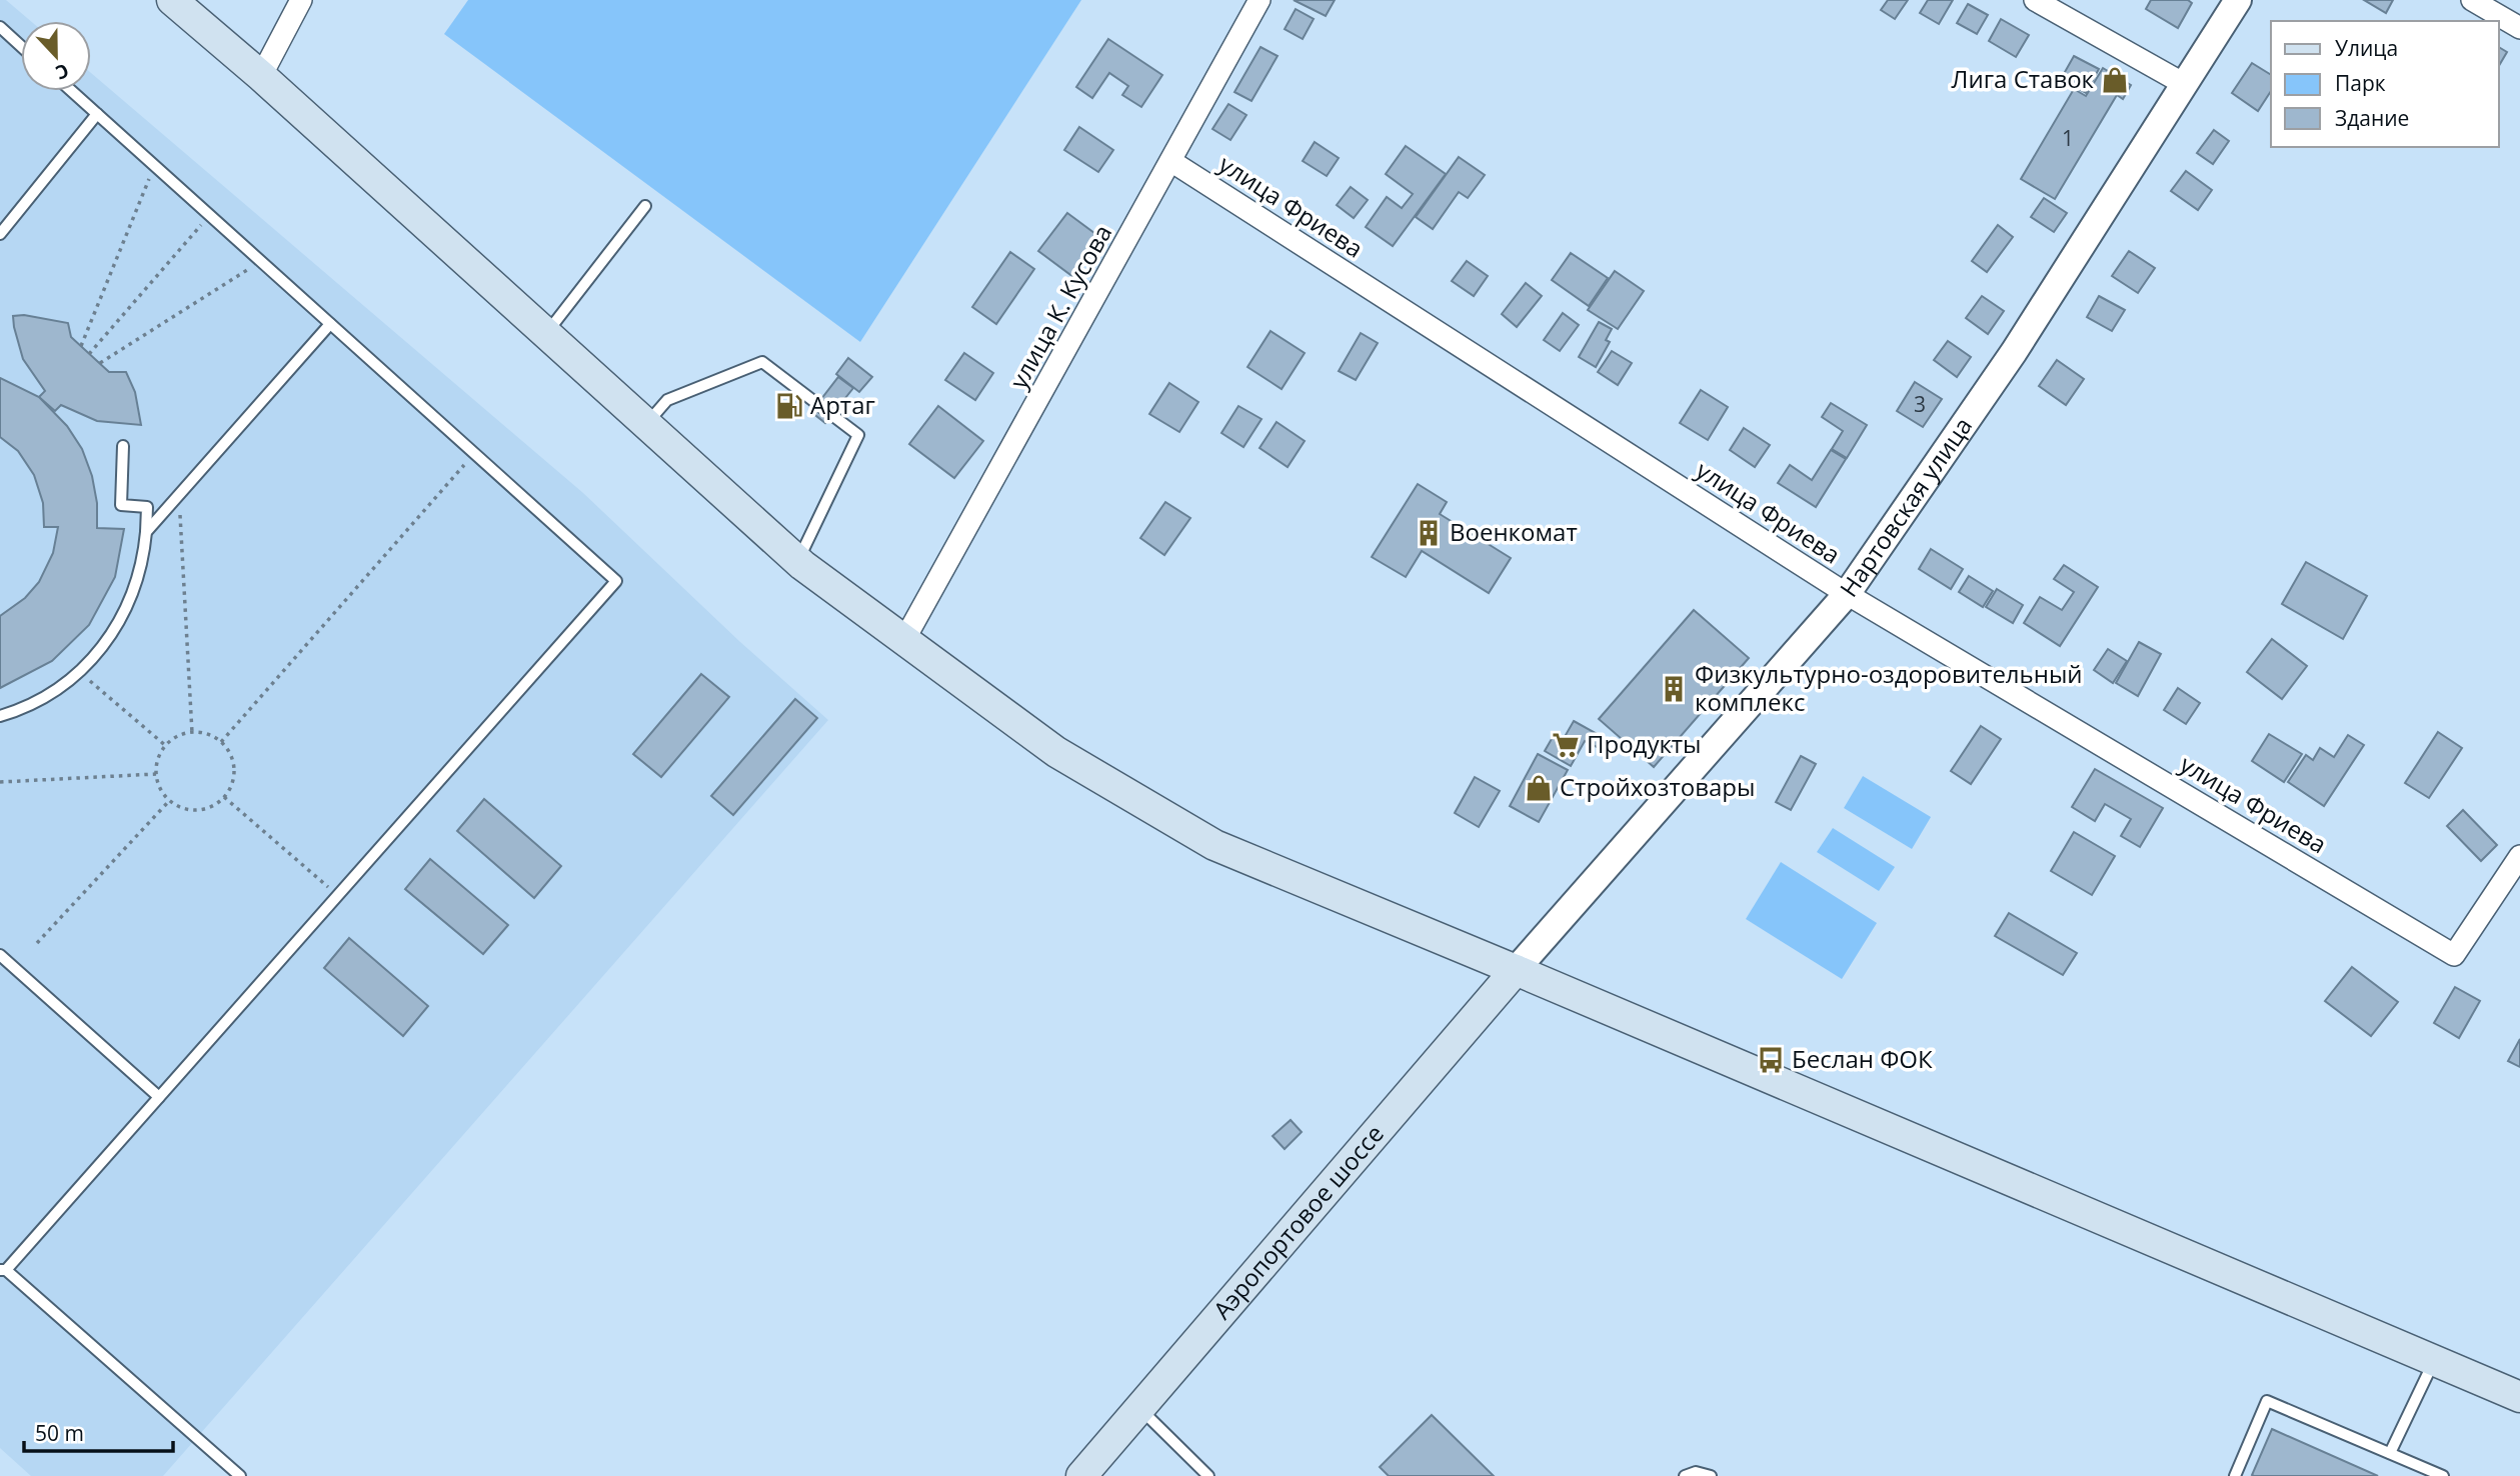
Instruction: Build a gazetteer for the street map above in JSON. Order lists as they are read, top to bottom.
{
  "streets": {
    "main road": ["Аэропортовое шоссе"],
    "street": ["улица Фриева", "улица К. Кусова", "Нартовская улица"]
  },
  "crossings": [
    ["улица Фриева", "улица К. Кусова"],
    ["улица Фриева", "Нартовская улица"],
    ["Нартовская улица", "Аэропортовое шоссе"]
  ],
  "places": {
    "shop": ["Лига Ставок", "Стройхозтовары"],
    "fuel station": ["Артаг"],
    "building": ["Военкомат", "Физкультурно-оздоровительный комплекс"],
    "supermarket": ["Продукты"],
    "bus stop": ["Беслан ФОК"]
  },
  "house_numbers": ["1", "3"],
  "legend": ["Улица", "Парк", "Здание"],
  "scale_bar": "50 m",
  "north": "bottom"
}
